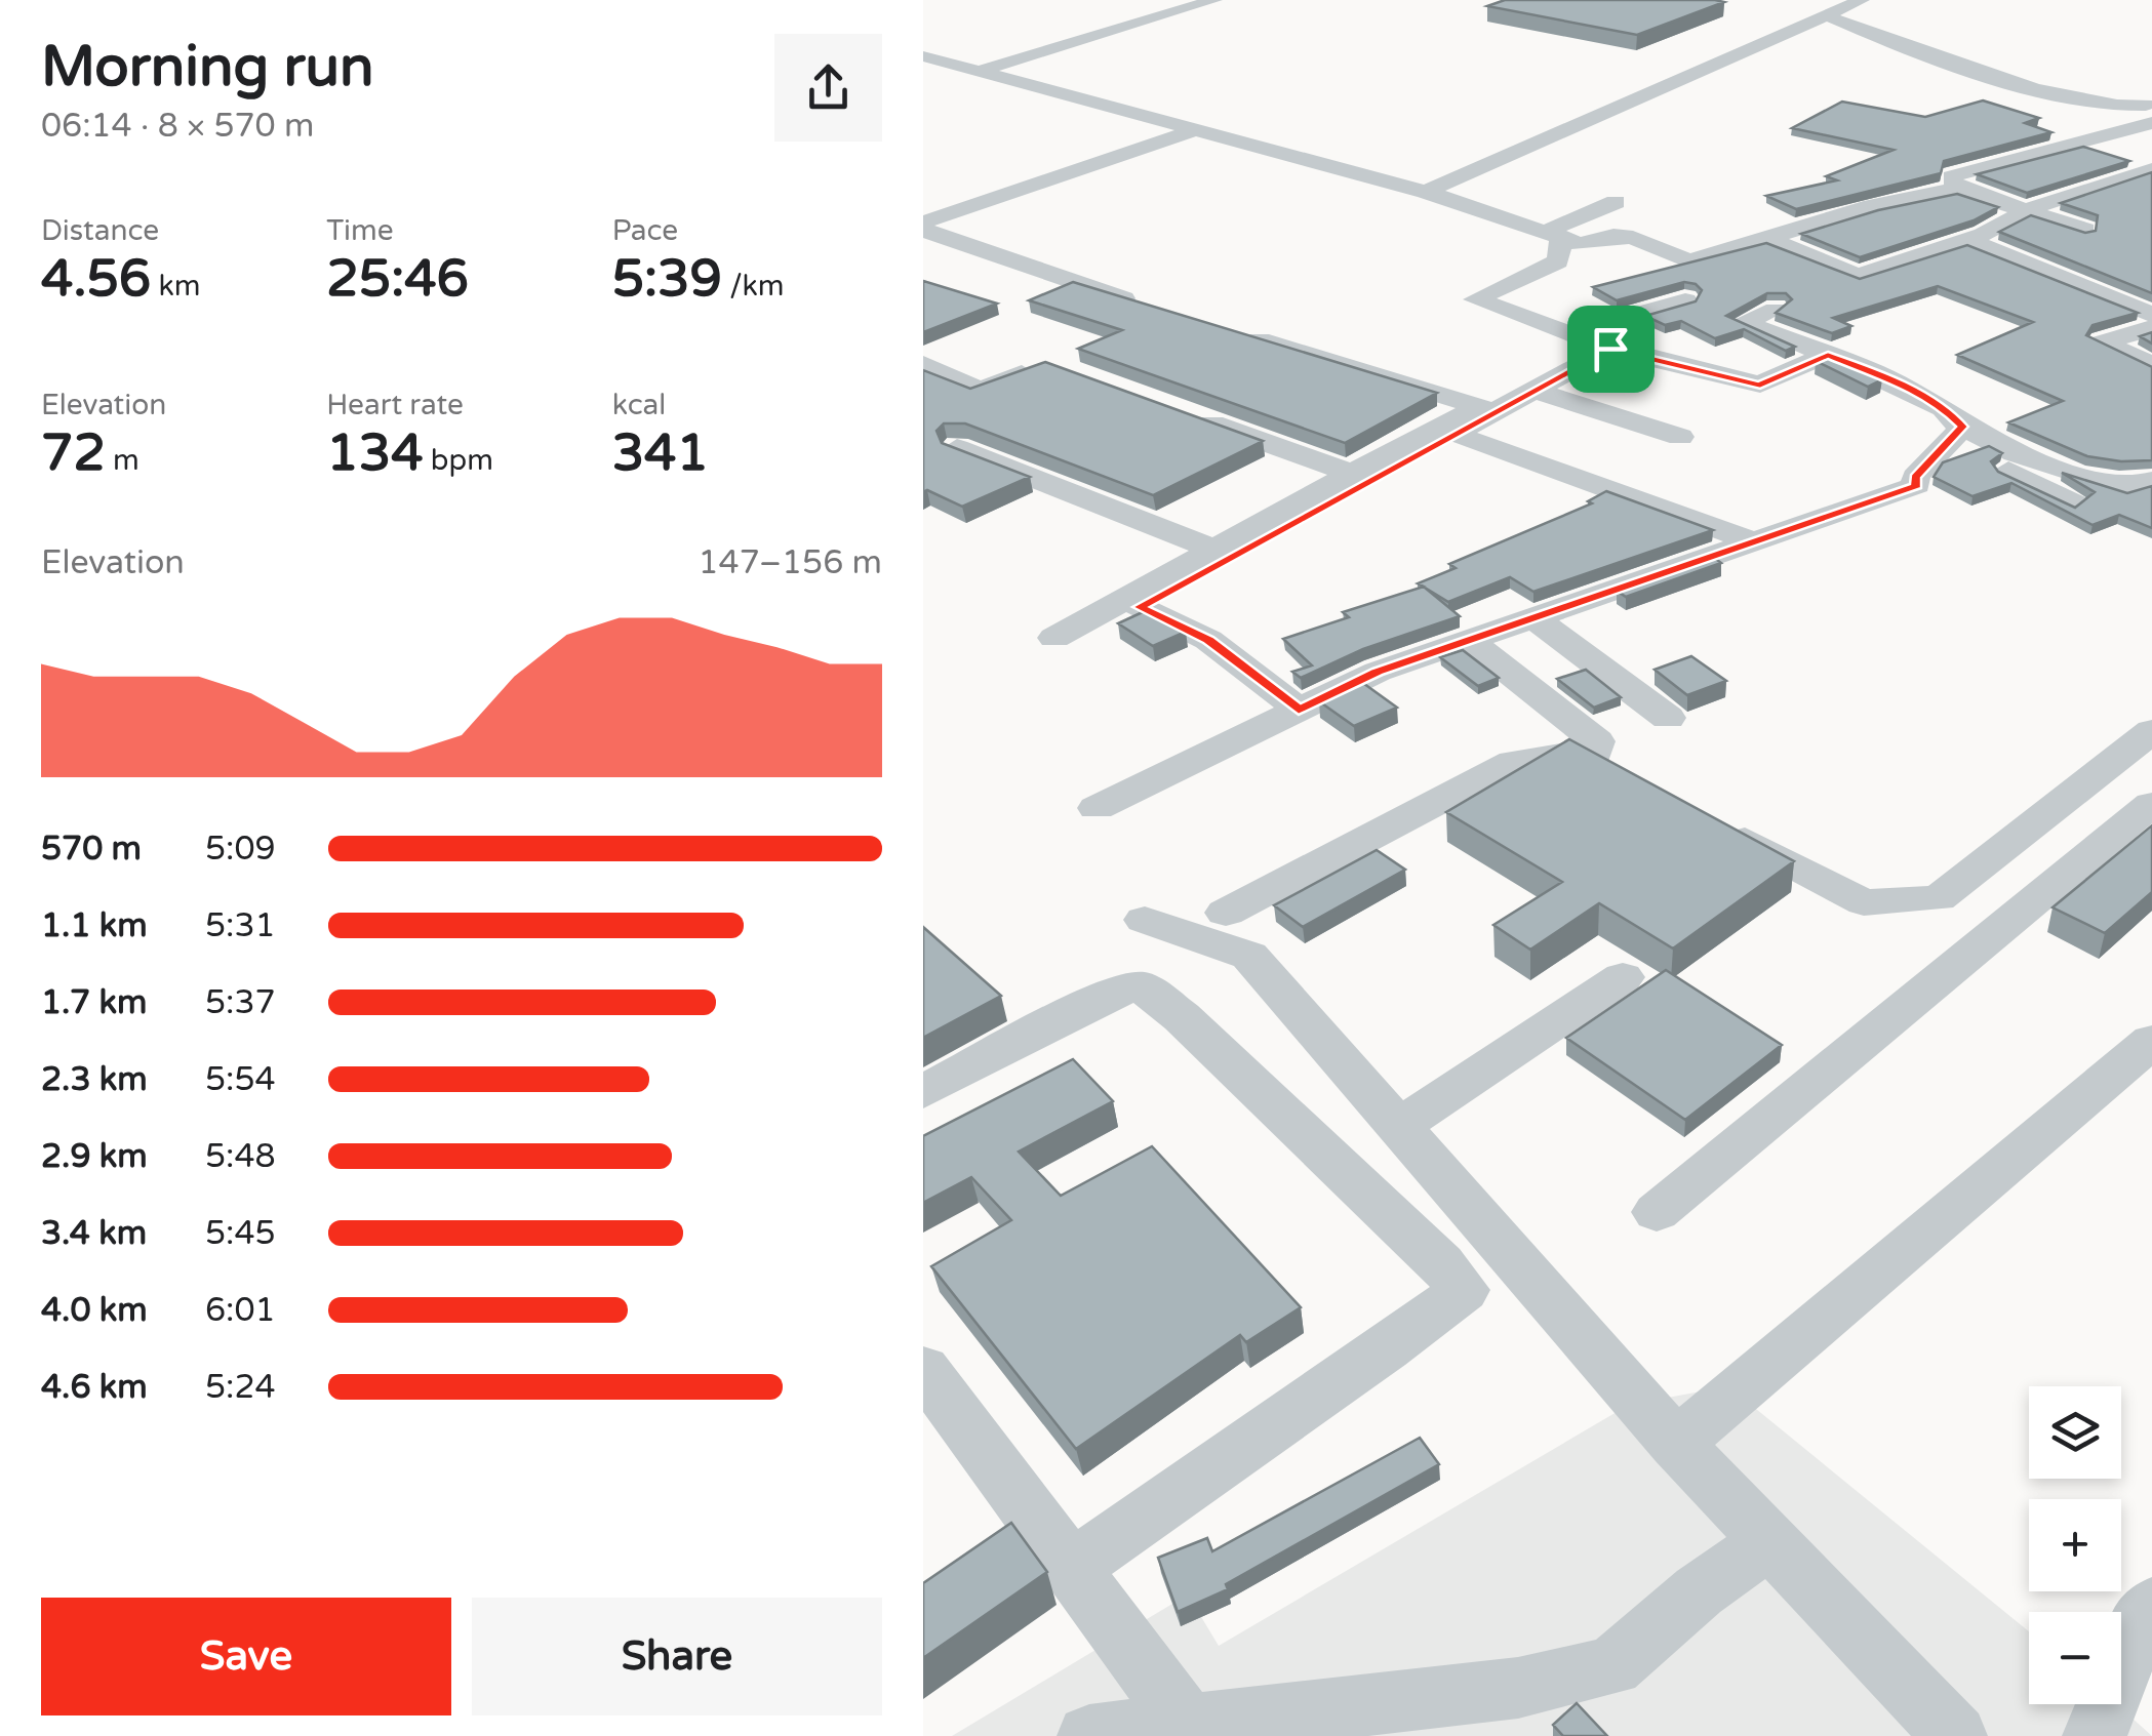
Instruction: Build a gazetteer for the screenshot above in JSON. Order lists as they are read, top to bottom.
{
  "page": {
    "heading": ["Morning run", "06:14 · 8 × 570 m"],
    "stats": [
      ["Distance", "4.56 km"],
      ["Time", "25:46"],
      ["Pace", "5:39 /km"],
      ["Elevation", "72 m"],
      ["Heart rate", "134 bpm"],
      ["kcal", "341"]
    ],
    "chart": ["Elevation", "147–156 m"],
    "list": [
      {
        "name": "570 m",
        "note": "5:09"
      },
      {
        "name": "1.1 km",
        "note": "5:31"
      },
      {
        "name": "1.7 km",
        "note": "5:37"
      },
      {
        "name": "2.3 km",
        "note": "5:54"
      },
      {
        "name": "2.9 km",
        "note": "5:48"
      },
      {
        "name": "3.4 km",
        "note": "5:45"
      },
      {
        "name": "4.0 km",
        "note": "6:01"
      },
      {
        "name": "4.6 km",
        "note": "5:24"
      }
    ],
    "map_buttons": ["+", "−"],
    "buttons": ["Save", "Share"]
  }
}
